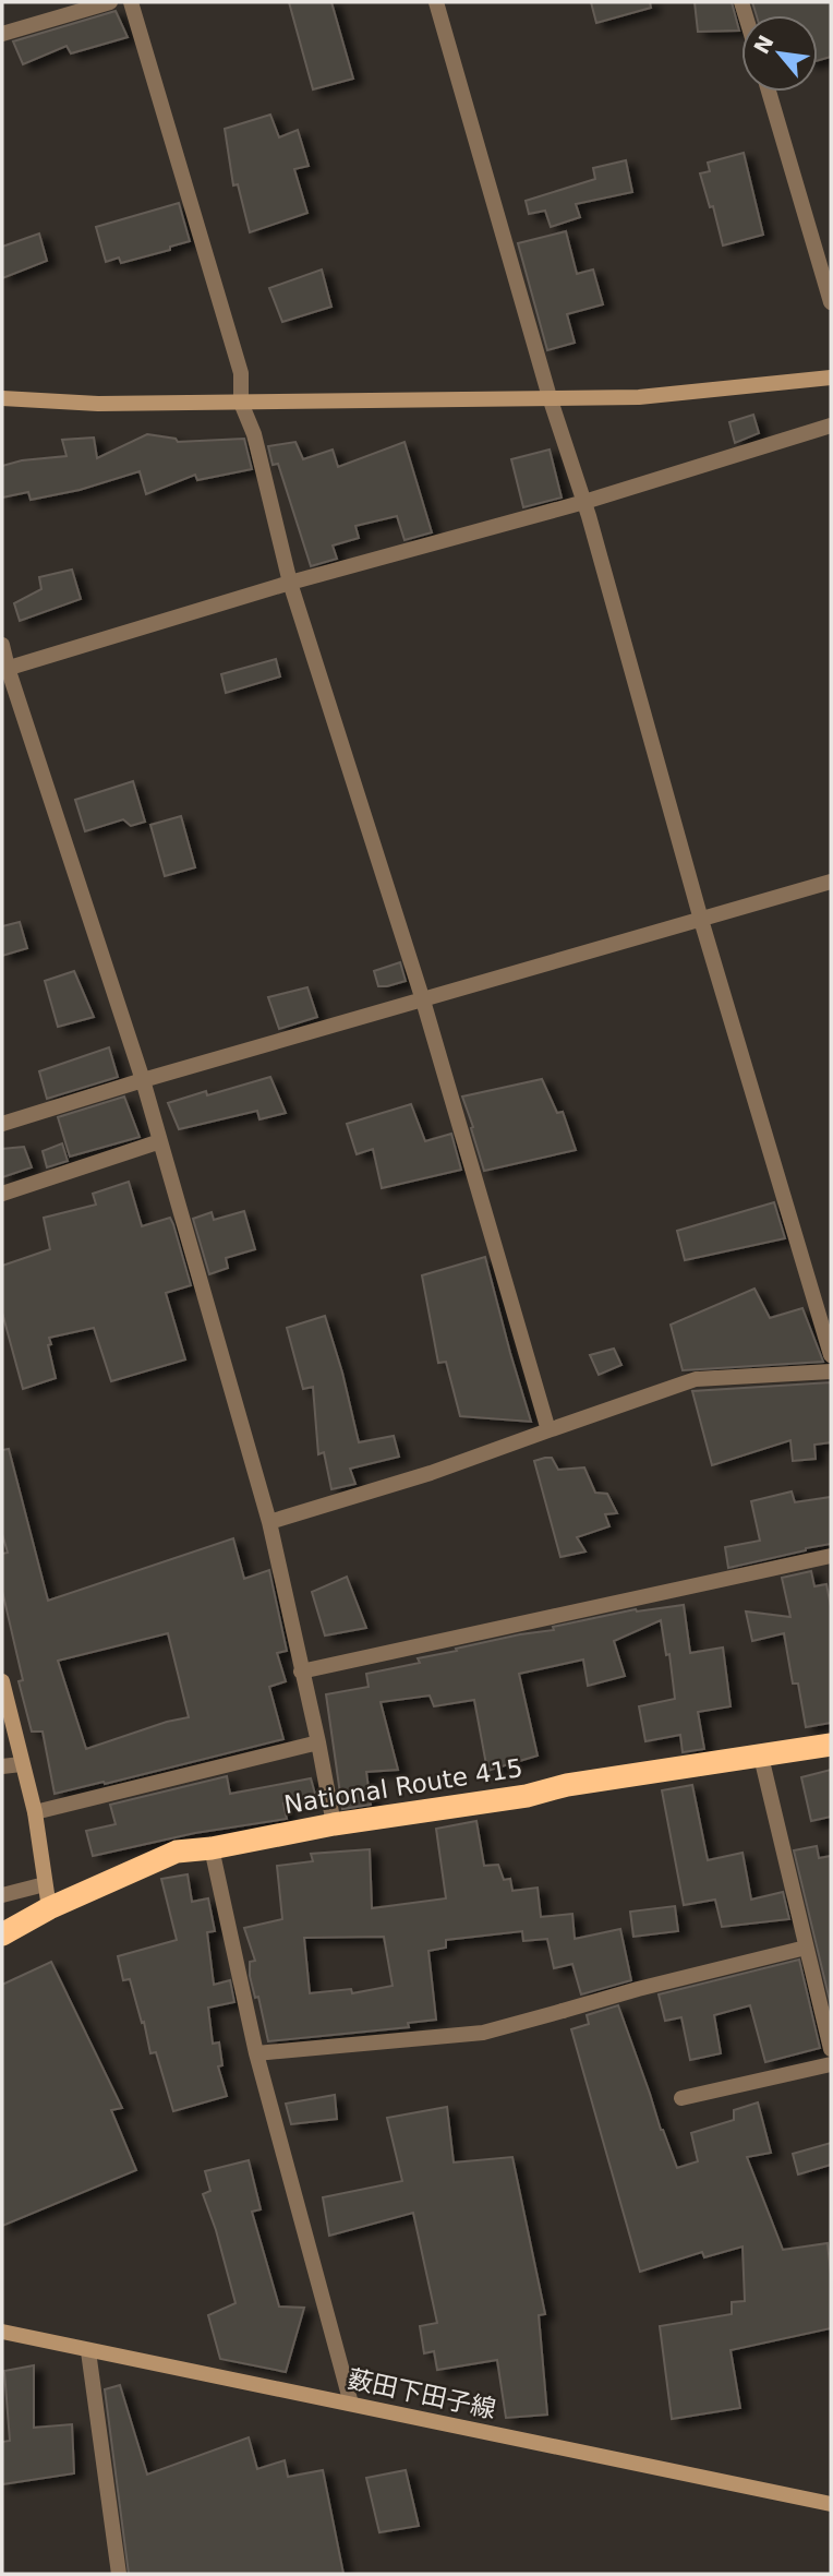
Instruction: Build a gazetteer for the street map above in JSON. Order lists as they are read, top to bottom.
{
  "streets": {
    "highway": ["National Route 415"],
    "street": ["薮田下田子線"]
  },
  "north": "top left"
}
